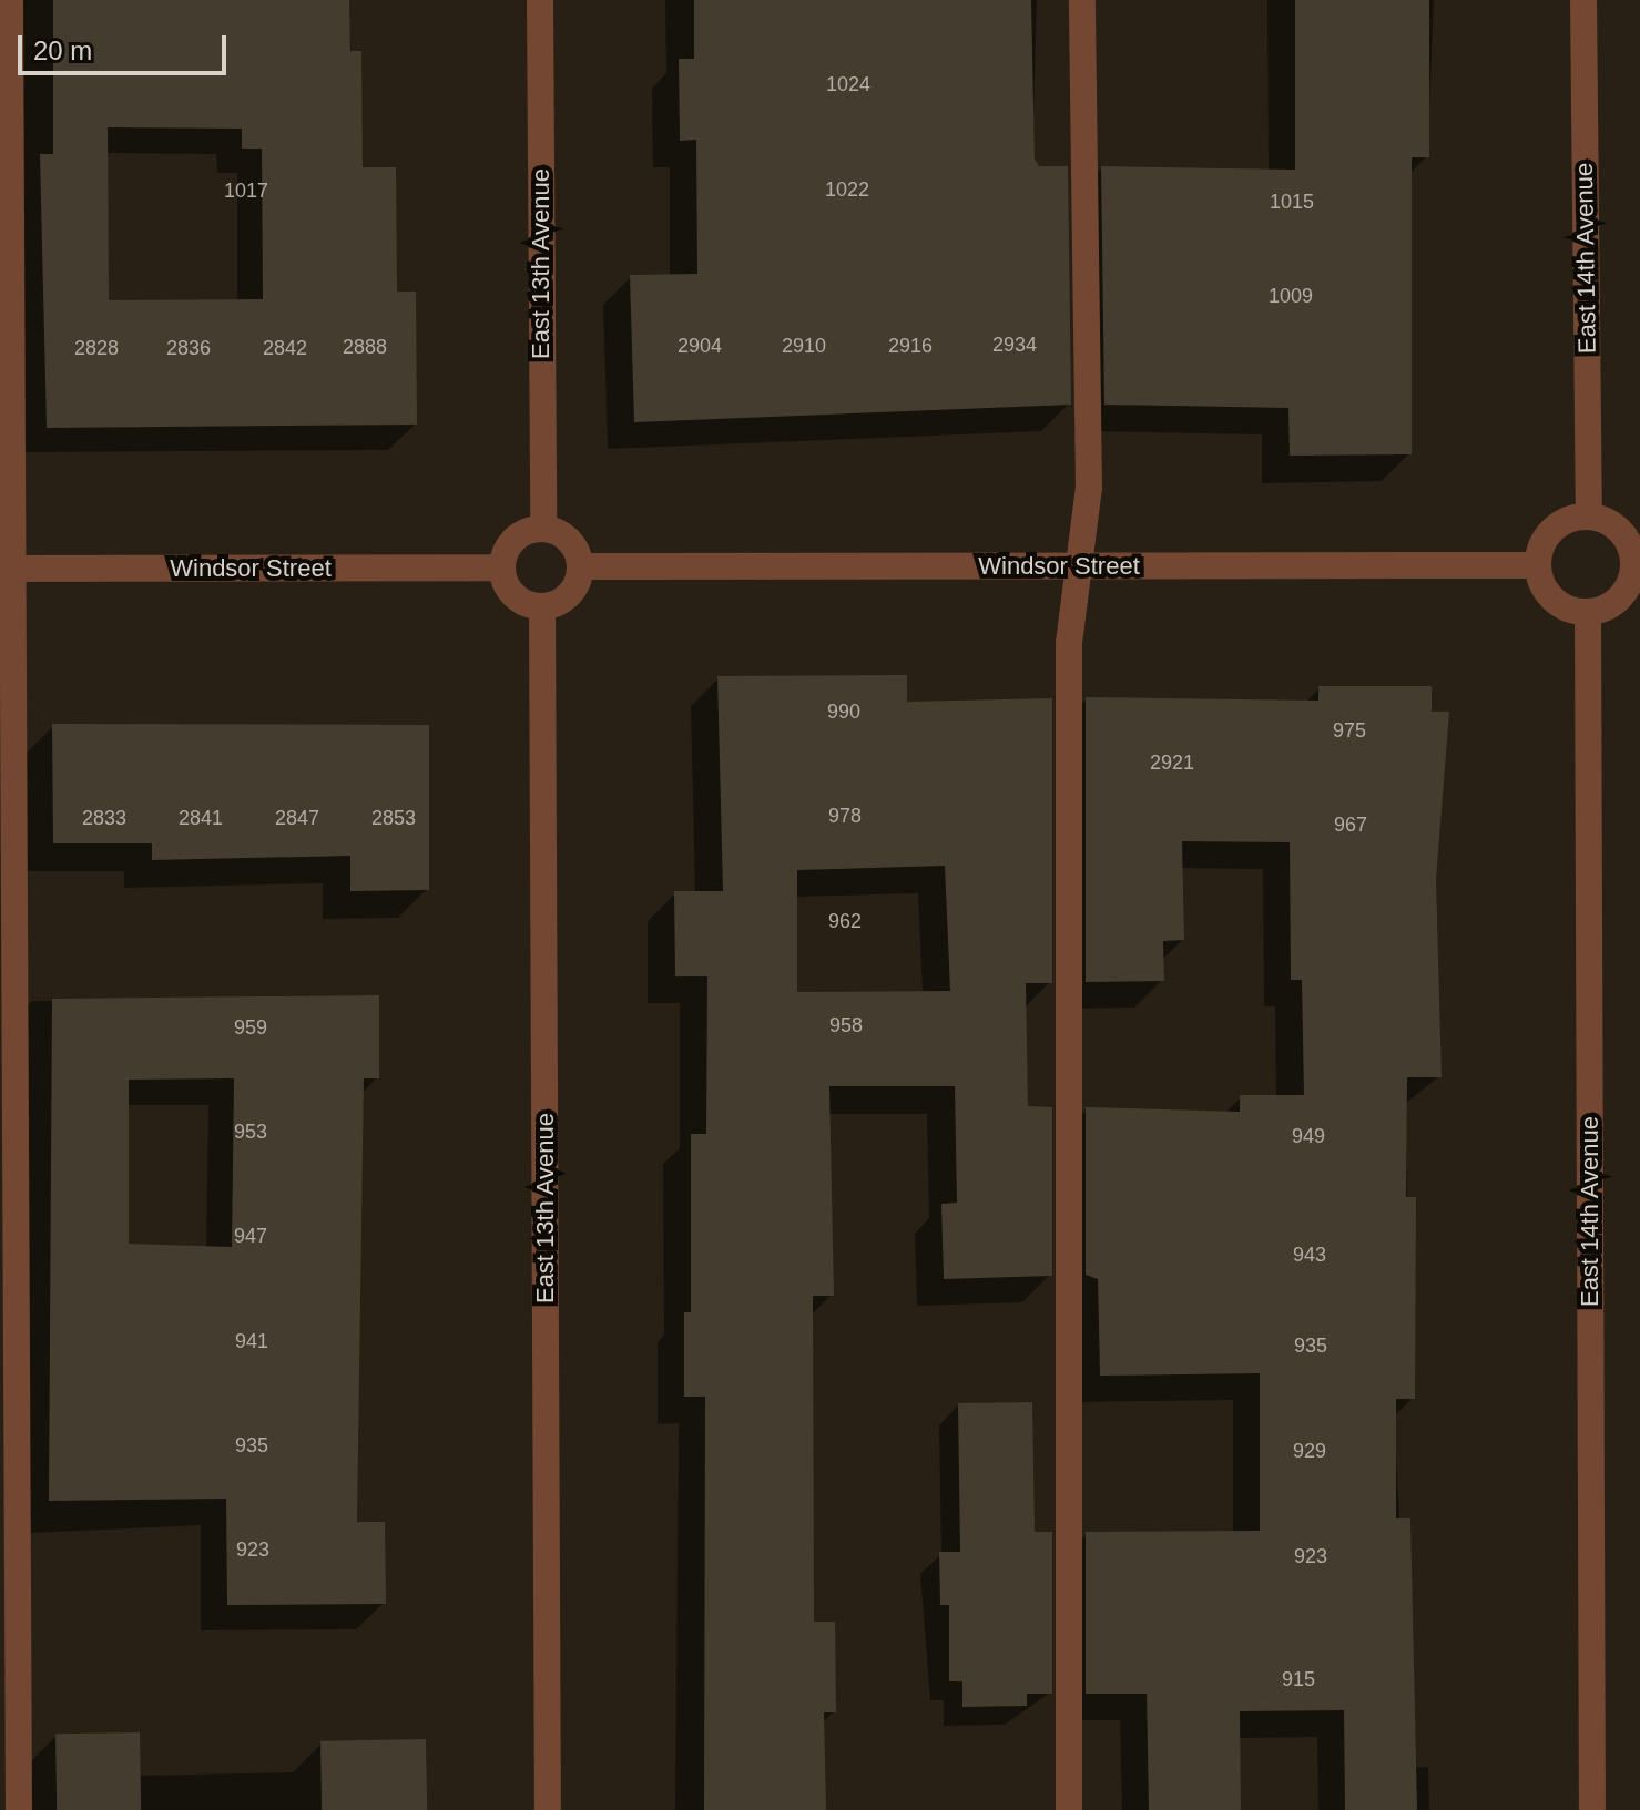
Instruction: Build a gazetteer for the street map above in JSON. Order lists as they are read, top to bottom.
{
  "streets": {
    "street": ["East 14th Avenue", "East 13th Avenue", "Windsor Street"]
  },
  "crossings": [
    ["East 14th Avenue", "Windsor Street"],
    ["East 13th Avenue", "Windsor Street"]
  ],
  "house_numbers": [
    "1024",
    "1022",
    "1017",
    "1015",
    "1009",
    "2934",
    "2904",
    "2910",
    "2916",
    "2888",
    "2828",
    "2836",
    "2842",
    "990",
    "975",
    "2921",
    "978",
    "2833",
    "2841",
    "2847",
    "2853",
    "967",
    "962",
    "958",
    "959",
    "953",
    "949",
    "947",
    "943",
    "941",
    "935",
    "935",
    "929",
    "923",
    "923",
    "915"
  ],
  "scale_bar": "20 m"
}
